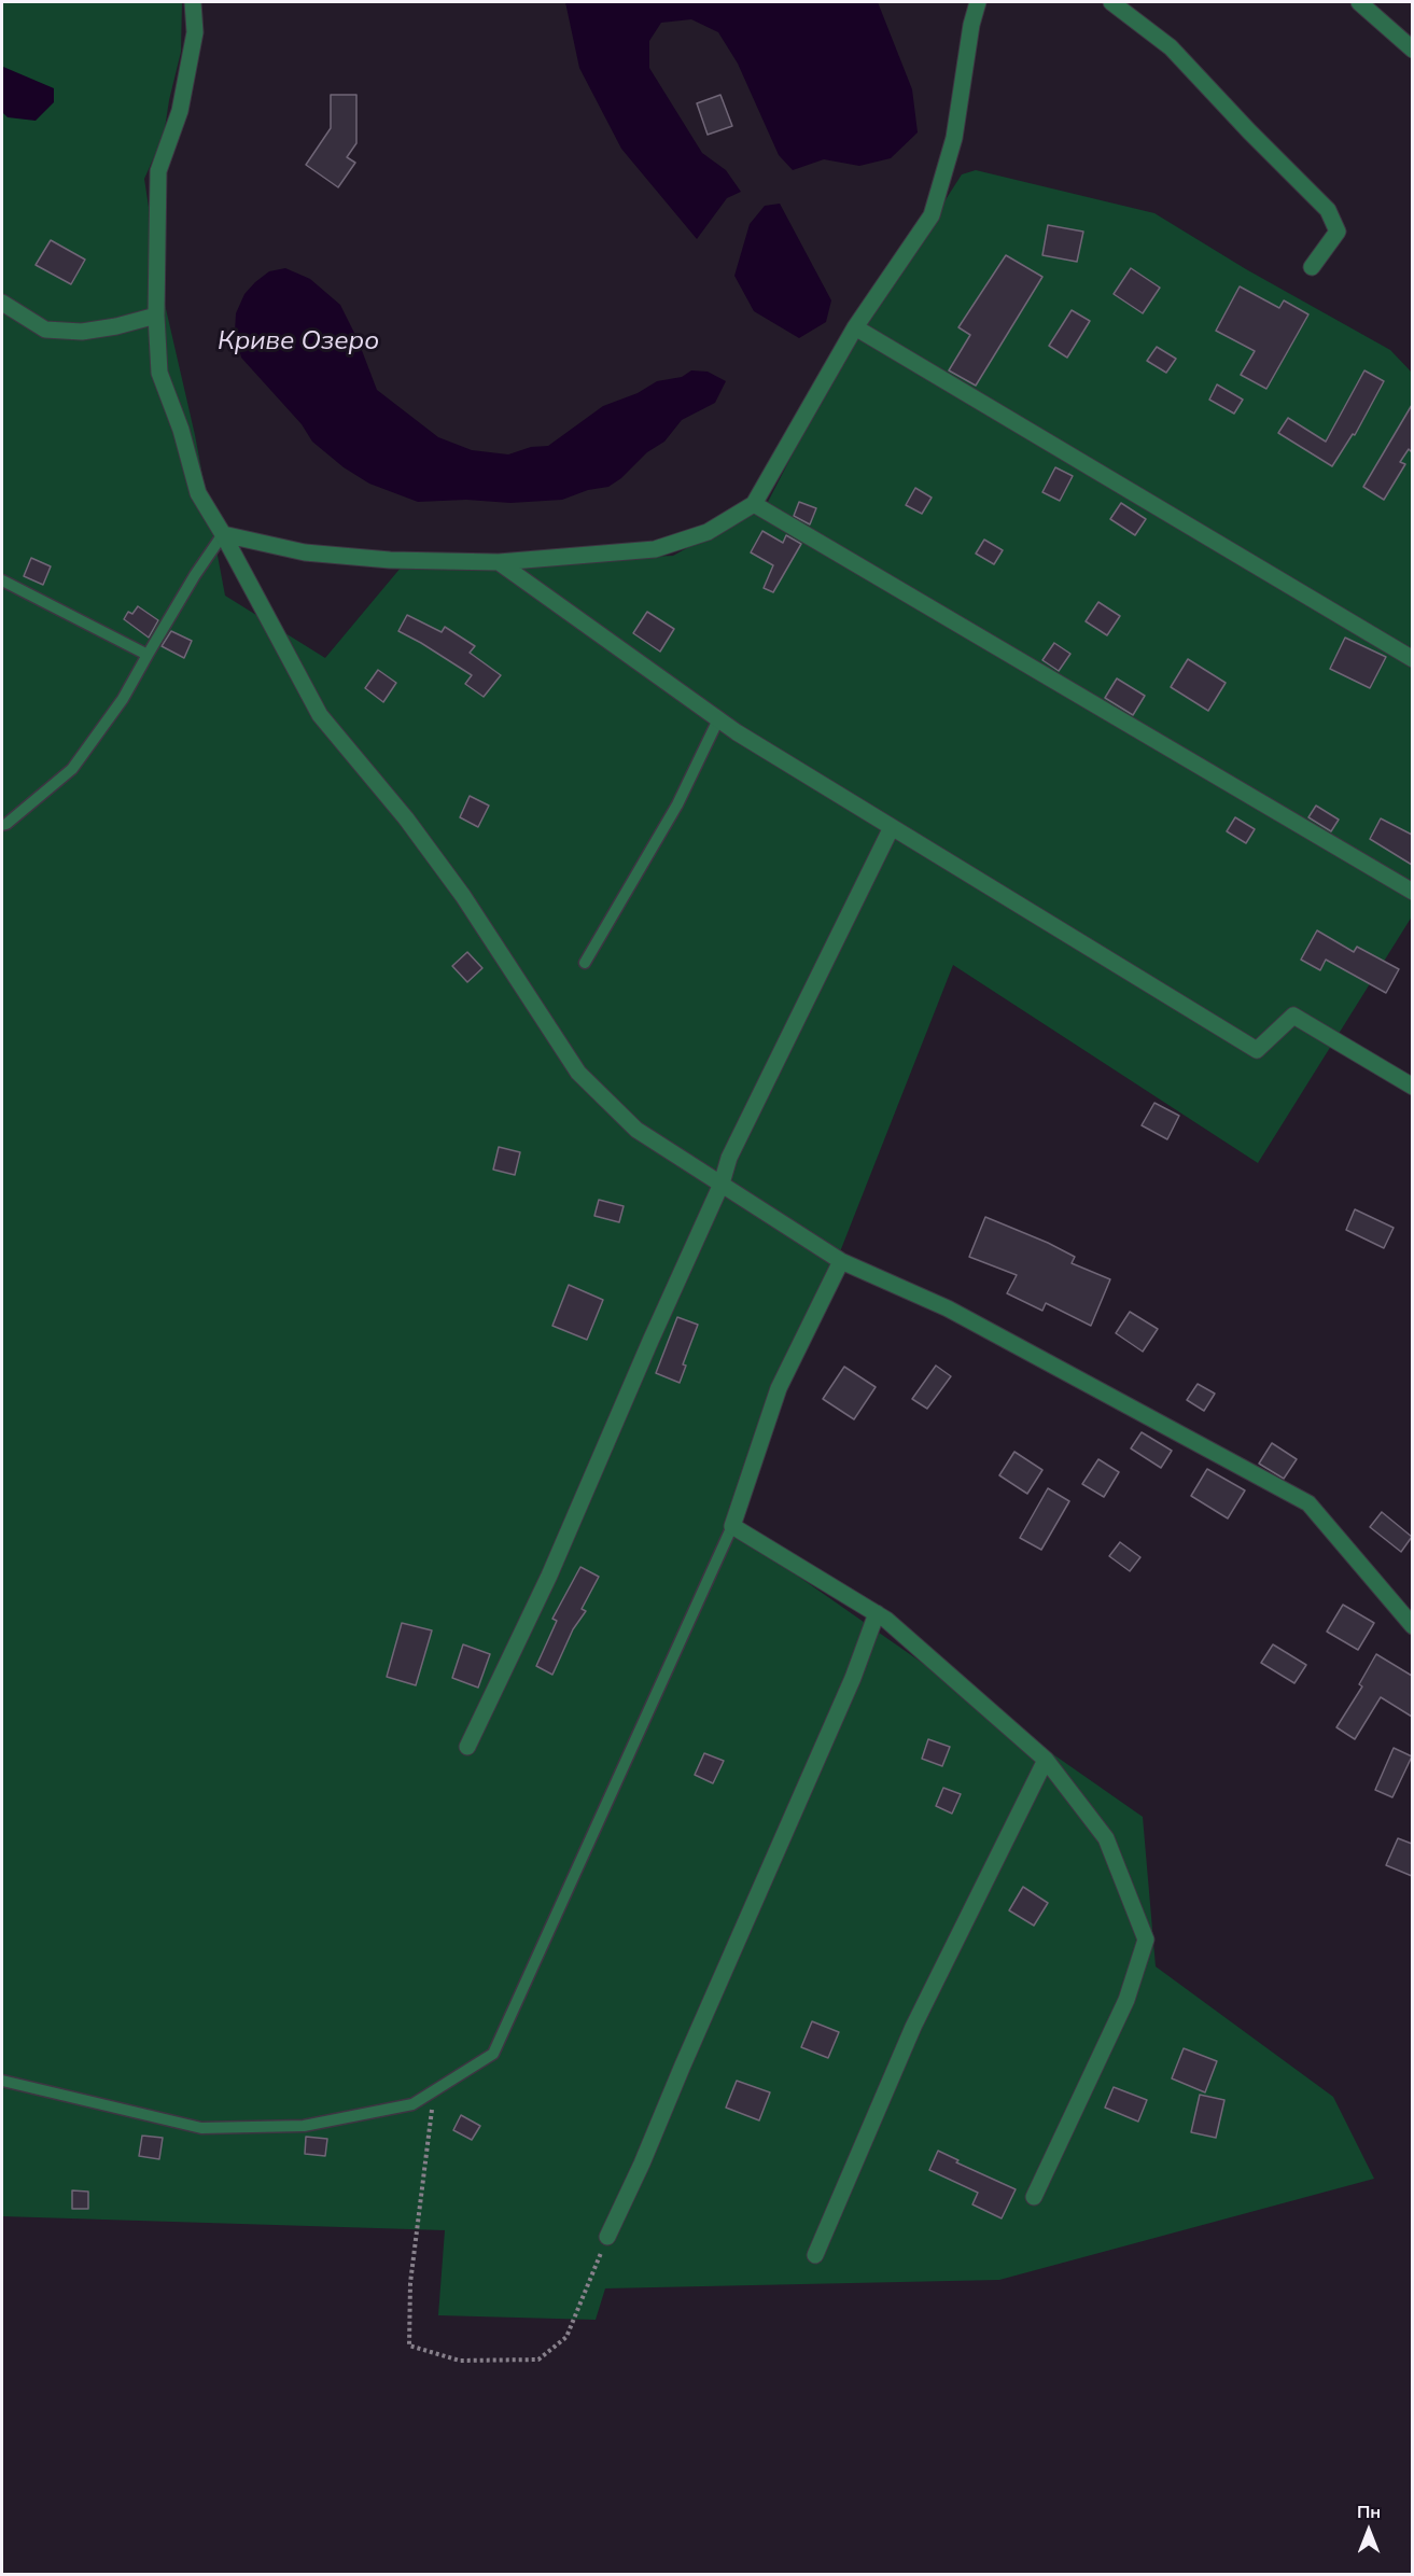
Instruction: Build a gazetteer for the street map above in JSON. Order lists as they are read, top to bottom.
{
  "water": ["Криве Озеро"],
  "north": "top"
}
